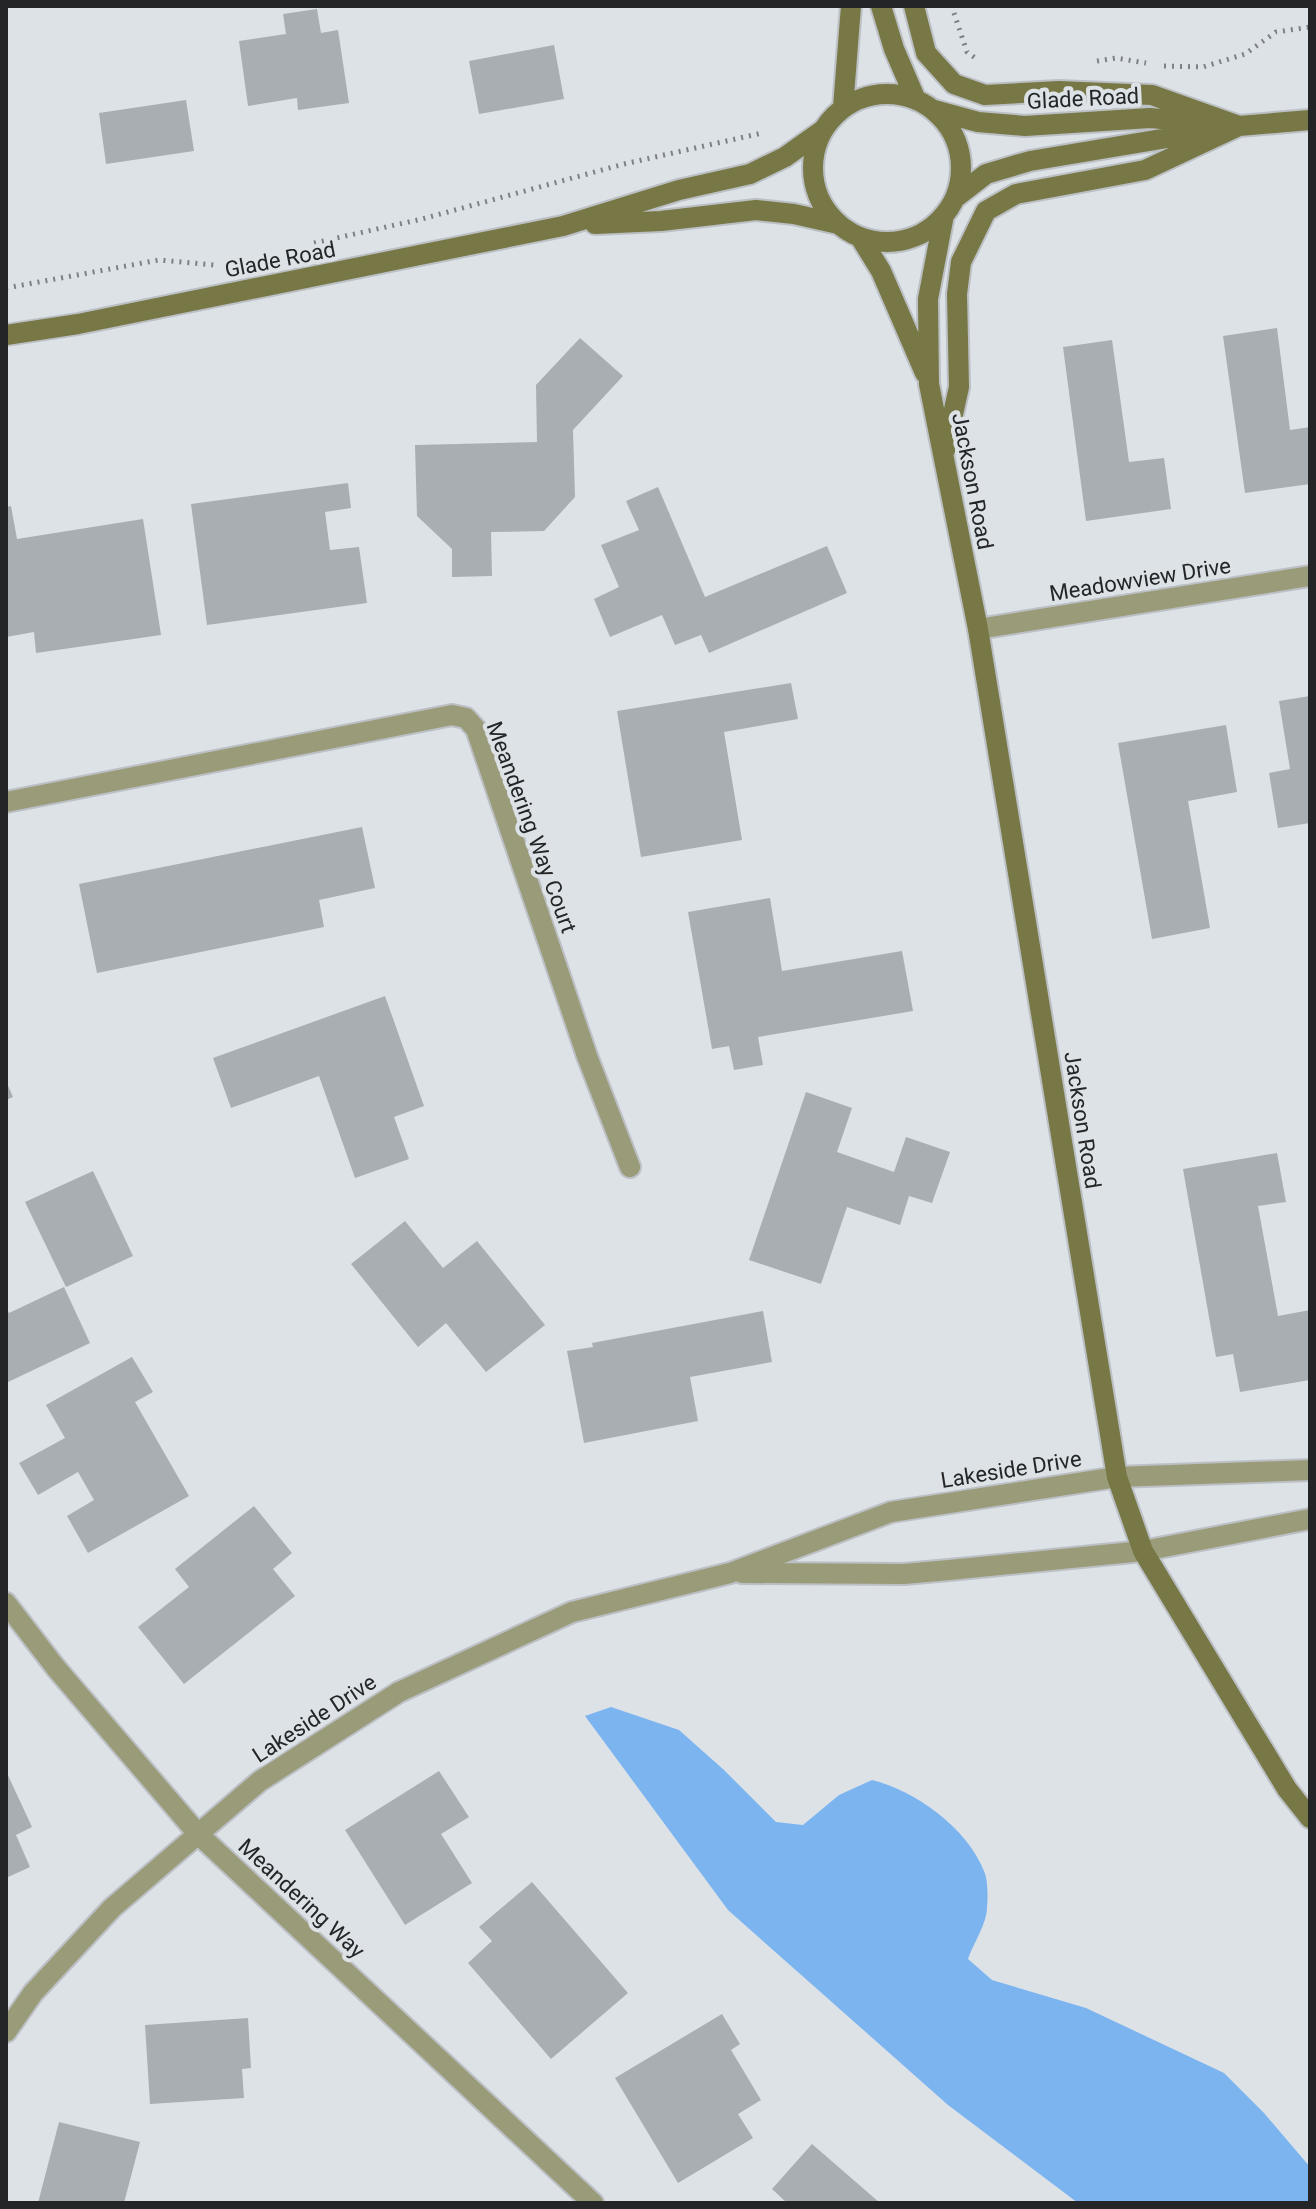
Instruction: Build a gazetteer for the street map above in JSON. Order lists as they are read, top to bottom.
{
  "streets": {
    "main road": ["Glade Road", "Jackson Road"],
    "street": [
      "Meadowview Drive",
      "Meandering Way Court",
      "Lakeside Drive",
      "Meandering Way"
    ]
  },
  "crossings": [
    ["Glade Road", "Jackson Road"],
    ["Jackson Road", "Meadowview Drive"],
    ["Jackson Road", "Lakeside Drive"],
    ["Lakeside Drive", "Meandering Way"]
  ]
}
